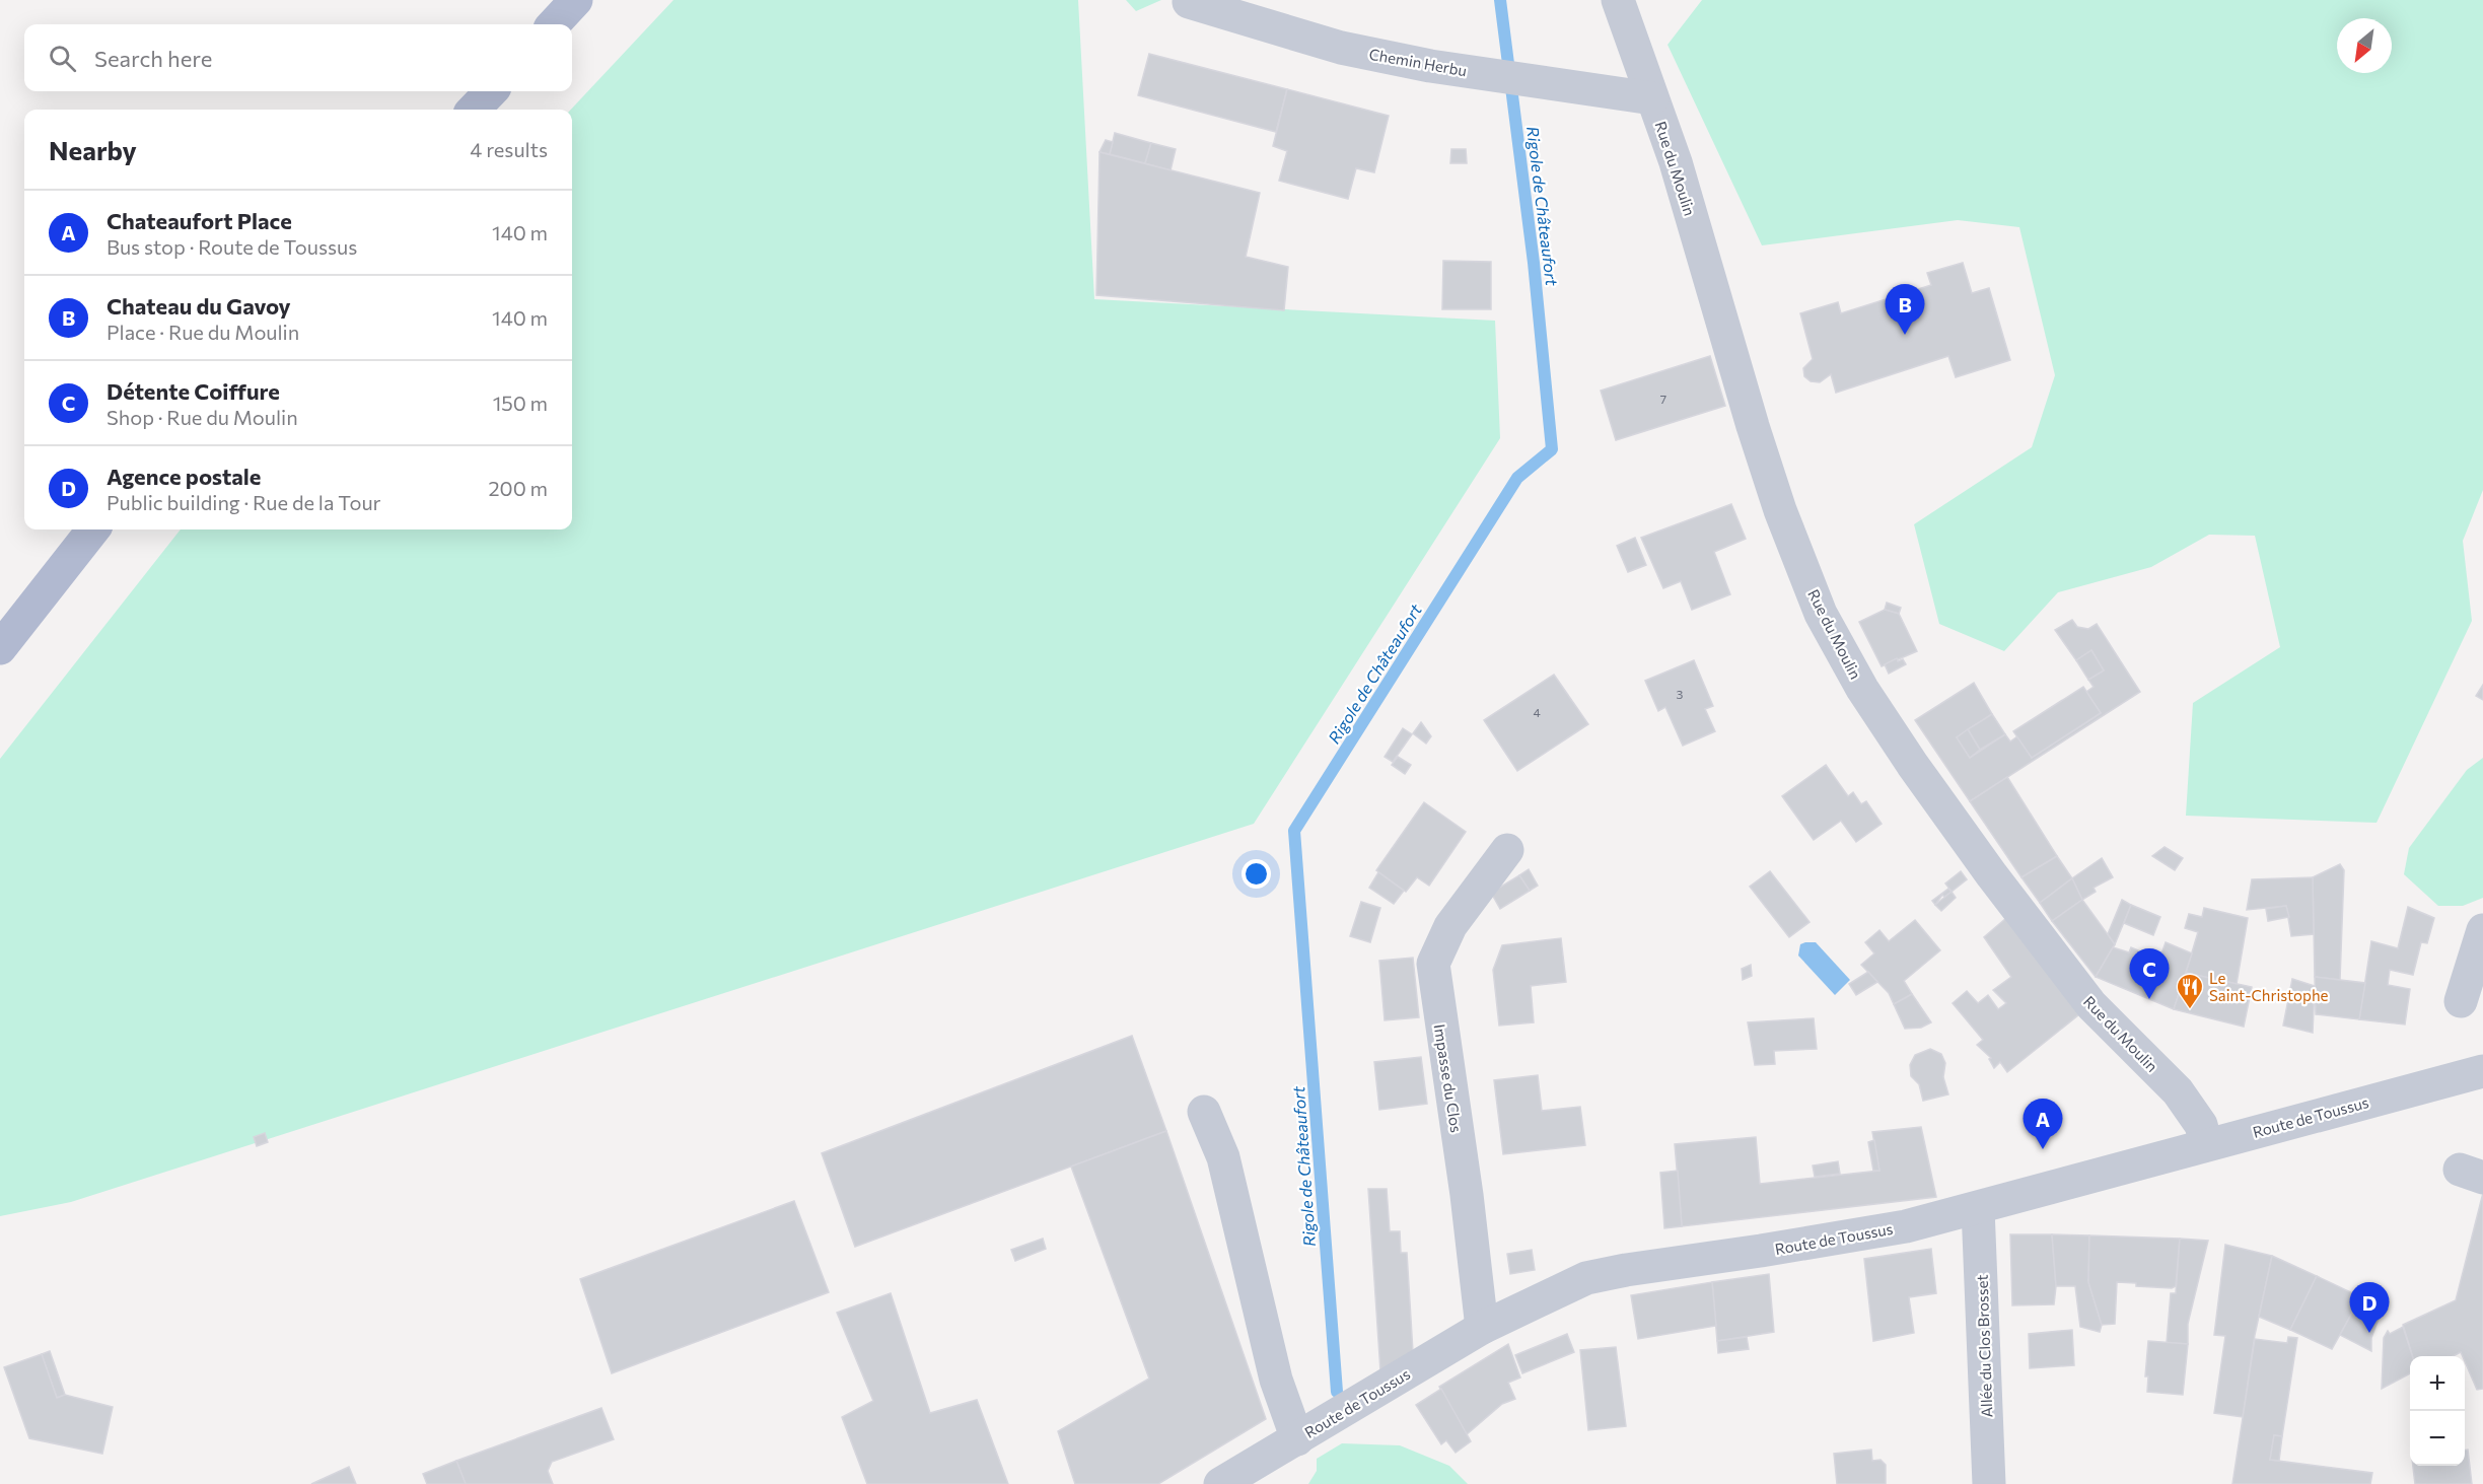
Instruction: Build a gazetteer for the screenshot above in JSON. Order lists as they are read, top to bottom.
{
  "streets": {
    "street": [
      "Chemin Herbu",
      "Rue du Moulin",
      "Impasse du Clos",
      "Route de Toussus",
      "Allée du Clos Brosset"
    ]
  },
  "crossings": [
    ["Chemin Herbu", "Rue du Moulin"],
    ["Rue du Moulin", "Route de Toussus"],
    ["Impasse du Clos", "Route de Toussus"],
    ["Route de Toussus", "Allée du Clos Brosset"]
  ],
  "water": ["Rigole de Châteaufort"],
  "places": {
    "restaurant": ["Le Saint-Christophe"]
  },
  "house_numbers": ["7", "3", "4"],
  "north": "bottom left",
  "page": {
    "search": "Search here",
    "heading": ["Nearby", "4 results"],
    "list": [
      {
        "mark": "A",
        "name": "Chateaufort Place",
        "note": "Bus stop · Route de Toussus",
        "value": "140 m"
      },
      {
        "mark": "B",
        "name": "Chateau du Gavoy",
        "note": "Place · Rue du Moulin",
        "value": "140 m"
      },
      {
        "mark": "C",
        "name": "Détente Coiffure",
        "note": "Shop · Rue du Moulin",
        "value": "150 m"
      },
      {
        "mark": "D",
        "name": "Agence postale",
        "note": "Public building · Rue de la Tour",
        "value": "200 m"
      }
    ],
    "pins": [
      "B",
      "C",
      "A",
      "D"
    ],
    "map_buttons": ["+", "−"]
  }
}
